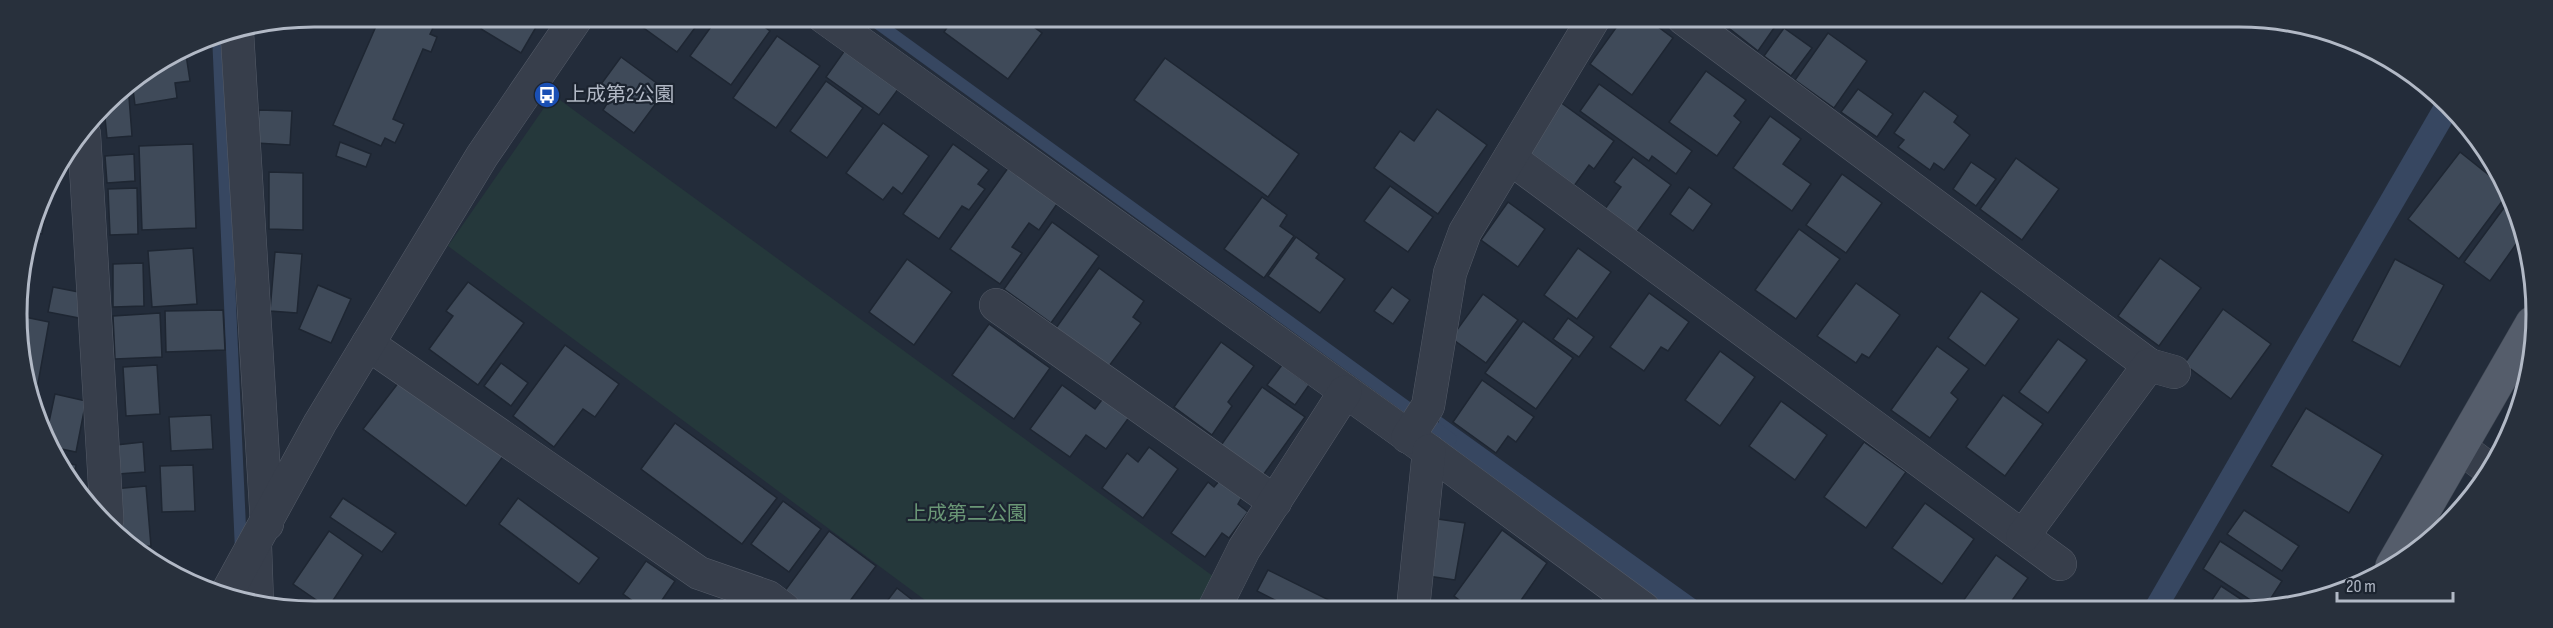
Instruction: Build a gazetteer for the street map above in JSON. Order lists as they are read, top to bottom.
{
  "parks": ["上成第二公園"],
  "places": {
    "bus stop": ["上成第2公園"]
  },
  "scale_bar": "20 m"
}
